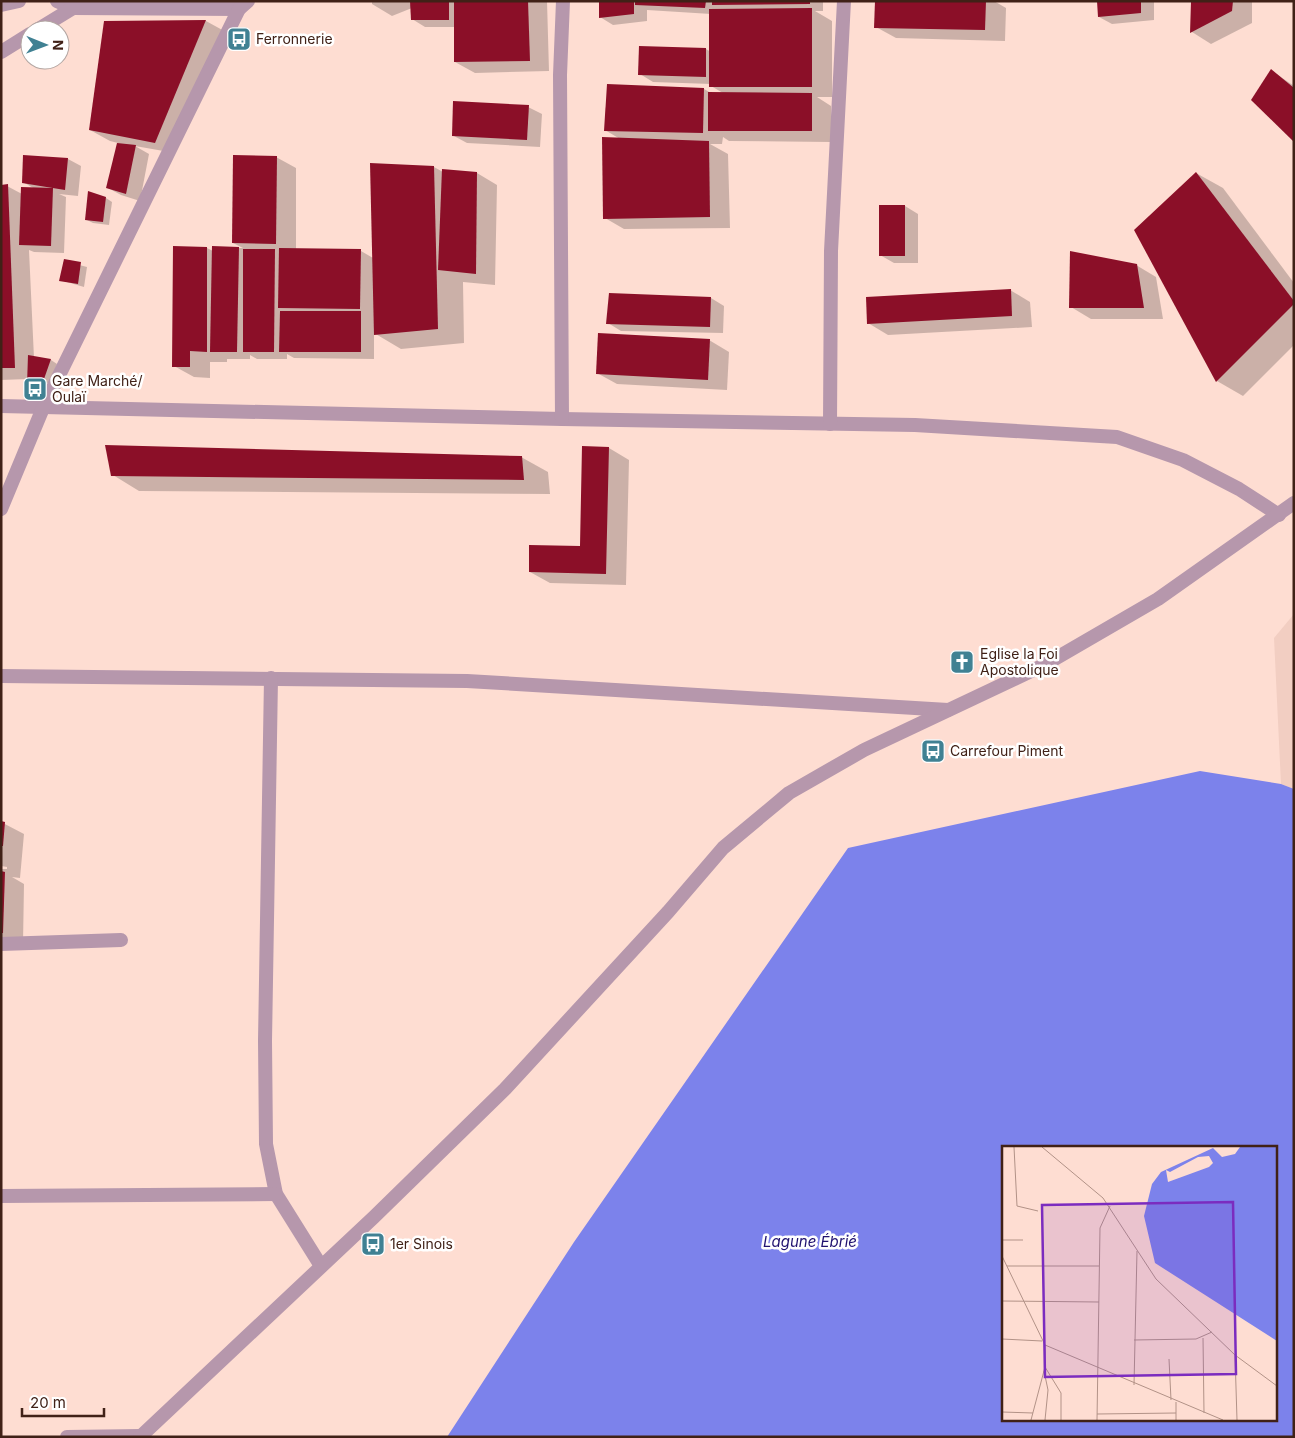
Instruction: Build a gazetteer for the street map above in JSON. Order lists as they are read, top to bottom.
{
  "water": ["Lagune Ébrié"],
  "places": {
    "bus stop": [
      "Ferronnerie",
      "Gare Marché/ Oulaï",
      "Carrefour Piment",
      "1er Sinois"
    ],
    "church": ["Eglise la Foi Apostolique"]
  },
  "scale_bar": "20 m",
  "north": "right"
}
